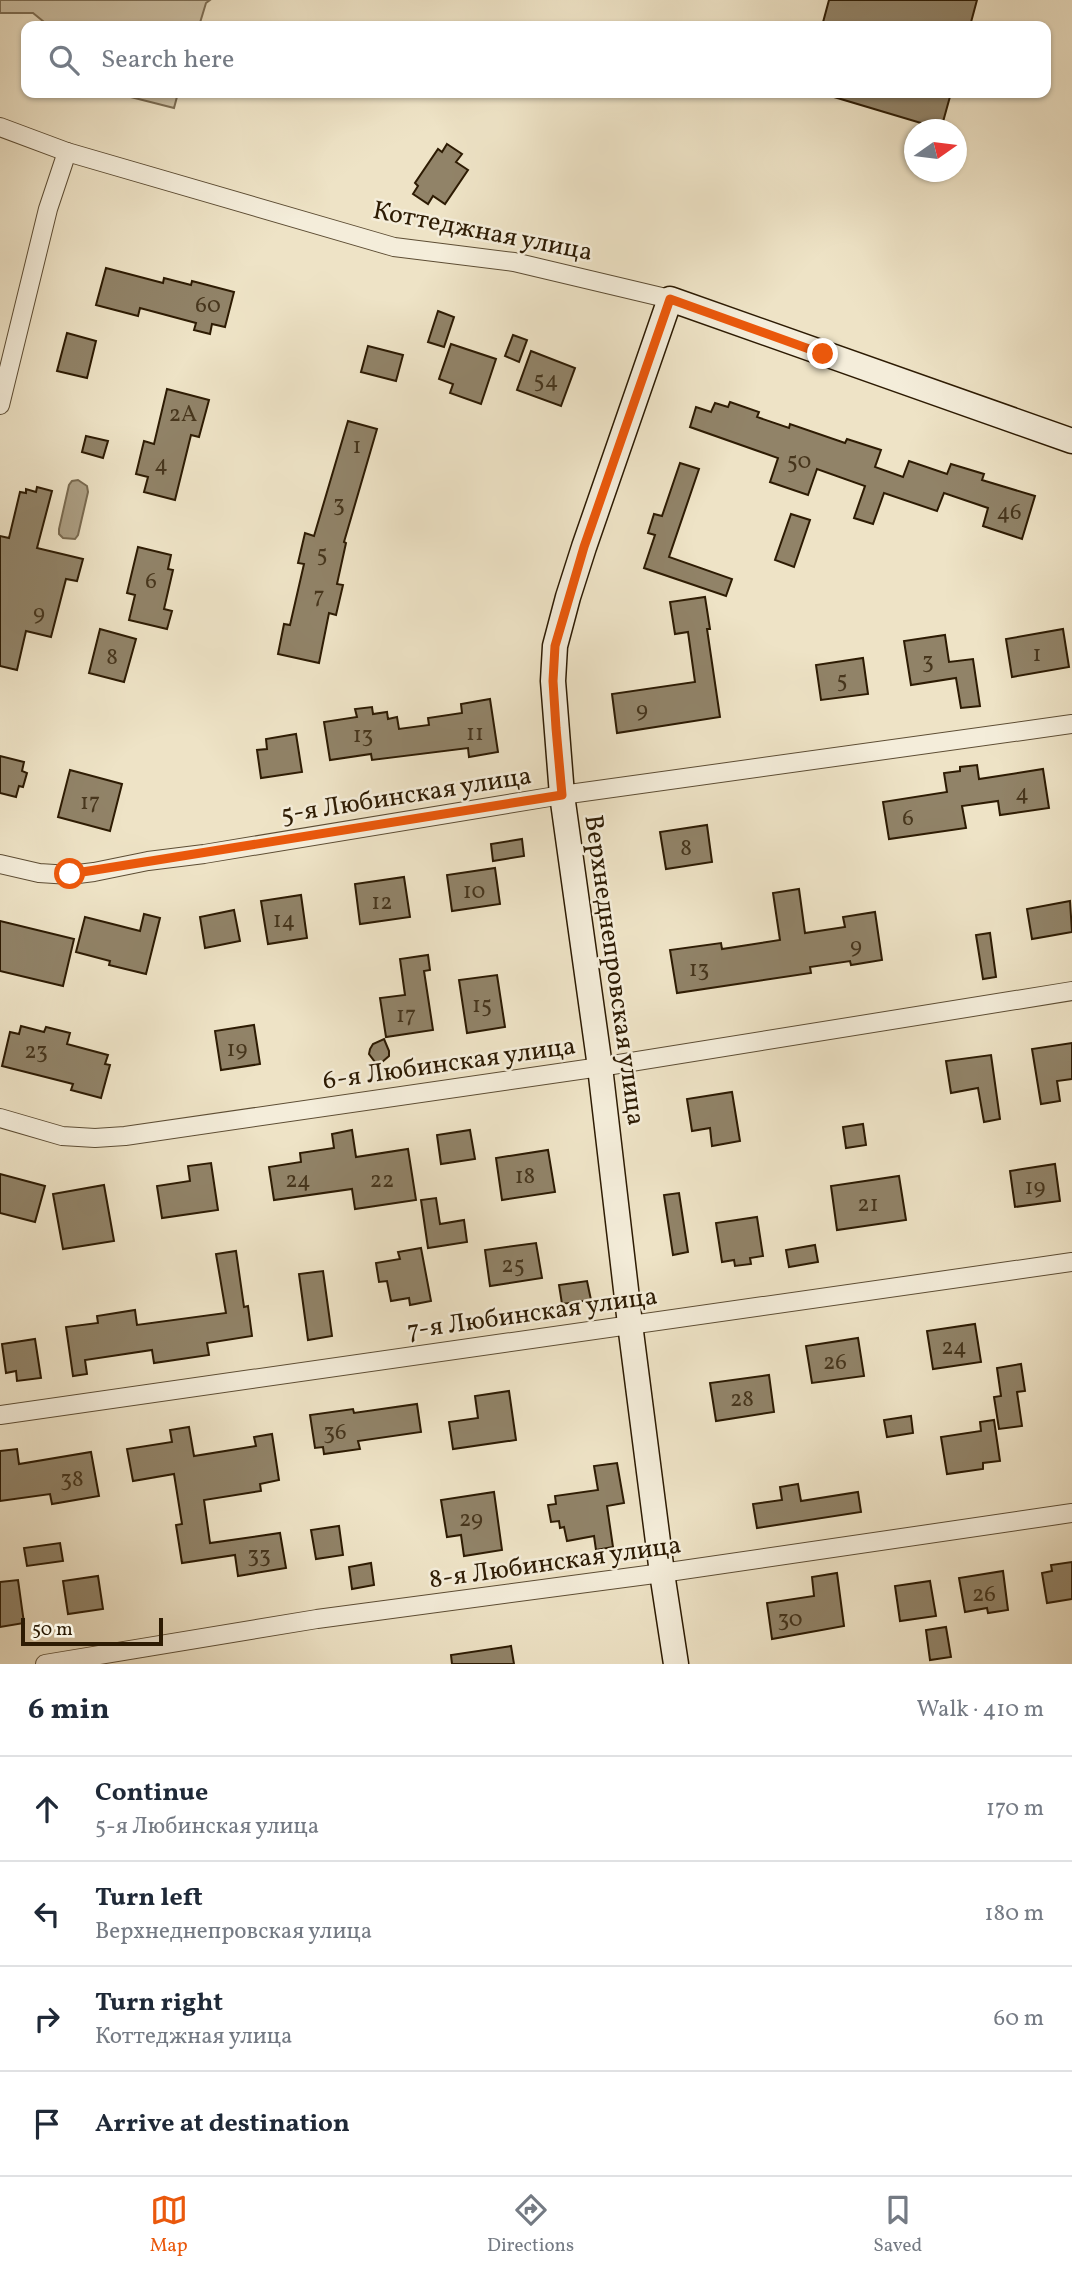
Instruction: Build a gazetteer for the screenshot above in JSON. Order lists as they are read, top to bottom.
{
  "streets": {
    "street": [
      "Коттеджная улица",
      "5-я Любинская улица",
      "Верхнеднепровская улица",
      "6-я Любинская улица",
      "7-я Любинская улица",
      "8-я Любинская улица"
    ]
  },
  "crossings": [
    ["Коттеджная улица", "Верхнеднепровская улица"],
    ["5-я Любинская улица", "Верхнеднепровская улица"],
    ["Верхнеднепровская улица", "6-я Любинская улица"],
    ["Верхнеднепровская улица", "7-я Любинская улица"],
    ["Верхнеднепровская улица", "8-я Любинская улица"]
  ],
  "house_numbers": [
    "60",
    "54",
    "2А",
    "1",
    "50",
    "4",
    "3",
    "46",
    "5",
    "6",
    "7",
    "9",
    "1",
    "8",
    "3",
    "5",
    "9",
    "11",
    "13",
    "4",
    "17",
    "6",
    "8",
    "10",
    "12",
    "14",
    "9",
    "13",
    "15",
    "17",
    "19",
    "23",
    "18",
    "24",
    "22",
    "19",
    "21",
    "25",
    "24",
    "26",
    "28",
    "36",
    "38",
    "29",
    "33",
    "26",
    "30"
  ],
  "scale_bar": "50 m",
  "north": "right",
  "page": {
    "search": "Search here",
    "scale": "50 m",
    "heading": ["6 min", "Walk · 410 m"],
    "list": [
      ["Continue", "5-я Любинская улица", "170 m"],
      ["Turn left", "Верхнеднепровская улица", "180 m"],
      ["Turn right", "Коттеджная улица", "60 m"],
      "Arrive at destination"
    ],
    "nav": ["Map", "Directions", "Saved"]
  }
}
